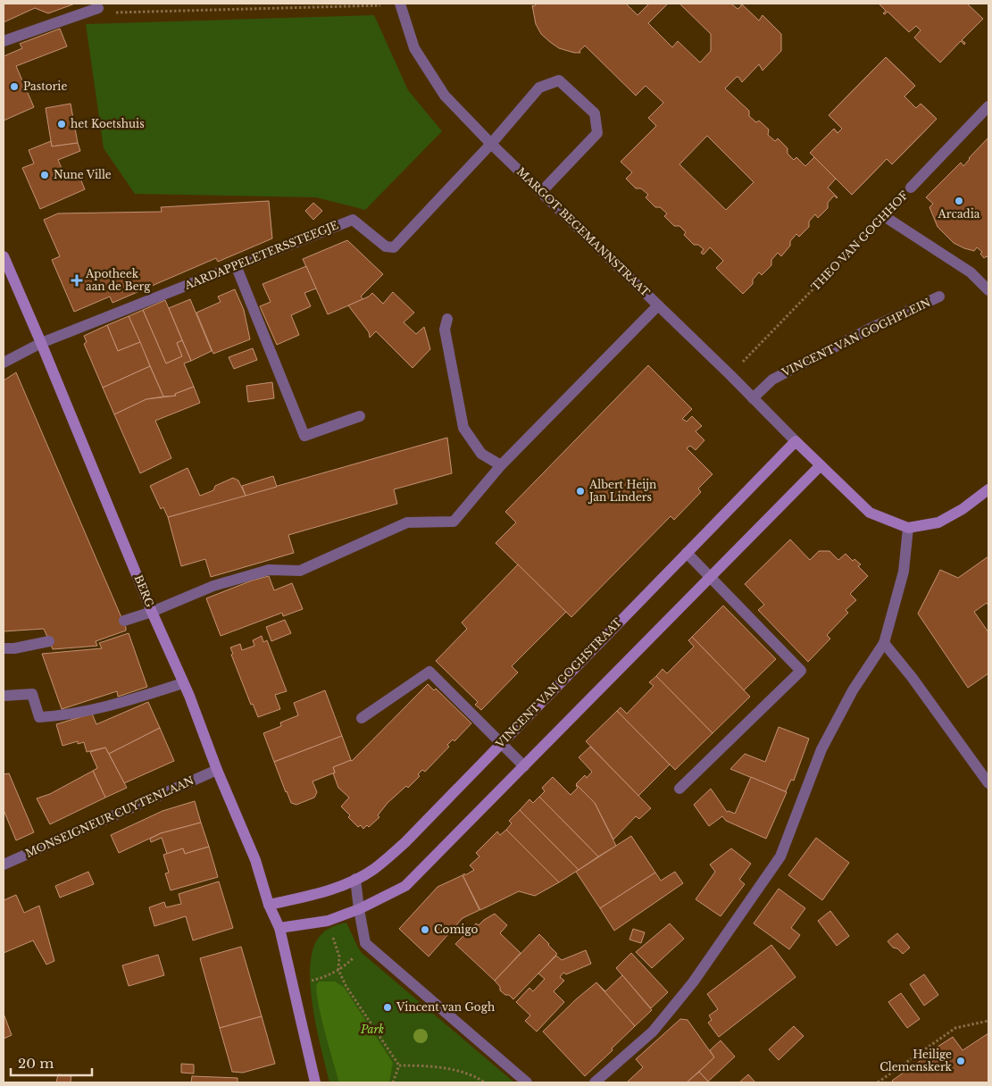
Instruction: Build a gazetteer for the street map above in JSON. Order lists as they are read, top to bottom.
{
  "streets": {
    "street": [
      "MARGOT BEGEMANNSTRAAT",
      "THEO VAN GOGHHOF",
      "AARDAPPELETERSSTEEGJE",
      "VINCENT VAN GOGHPLEIN",
      "BERG",
      "VINCENT VAN GOGHSTRAAT",
      "MONSEIGNEUR CUYTENLAAN"
    ]
  },
  "crossings": [
    ["MARGOT BEGEMANNSTRAAT", "THEO VAN GOGHHOF"],
    ["MARGOT BEGEMANNSTRAAT", "AARDAPPELETERSSTEEGJE"],
    ["MARGOT BEGEMANNSTRAAT", "VINCENT VAN GOGHPLEIN"],
    ["MARGOT BEGEMANNSTRAAT", "VINCENT VAN GOGHSTRAAT"],
    ["AARDAPPELETERSSTEEGJE", "BERG"],
    ["BERG", "VINCENT VAN GOGHSTRAAT"],
    ["BERG", "MONSEIGNEUR CUYTENLAAN"]
  ],
  "parks": ["Park"],
  "places": {
    "other": [
      "Pastorie",
      "het Koetshuis",
      "Nune Ville",
      "Arcadia",
      "Albert Heijn Jan Linders",
      "Comigo",
      "Vincent van Gogh",
      "Heilige Clemenskerk"
    ],
    "health": ["Apotheek aan de Berg"]
  },
  "scale_bar": "20 m"
}
